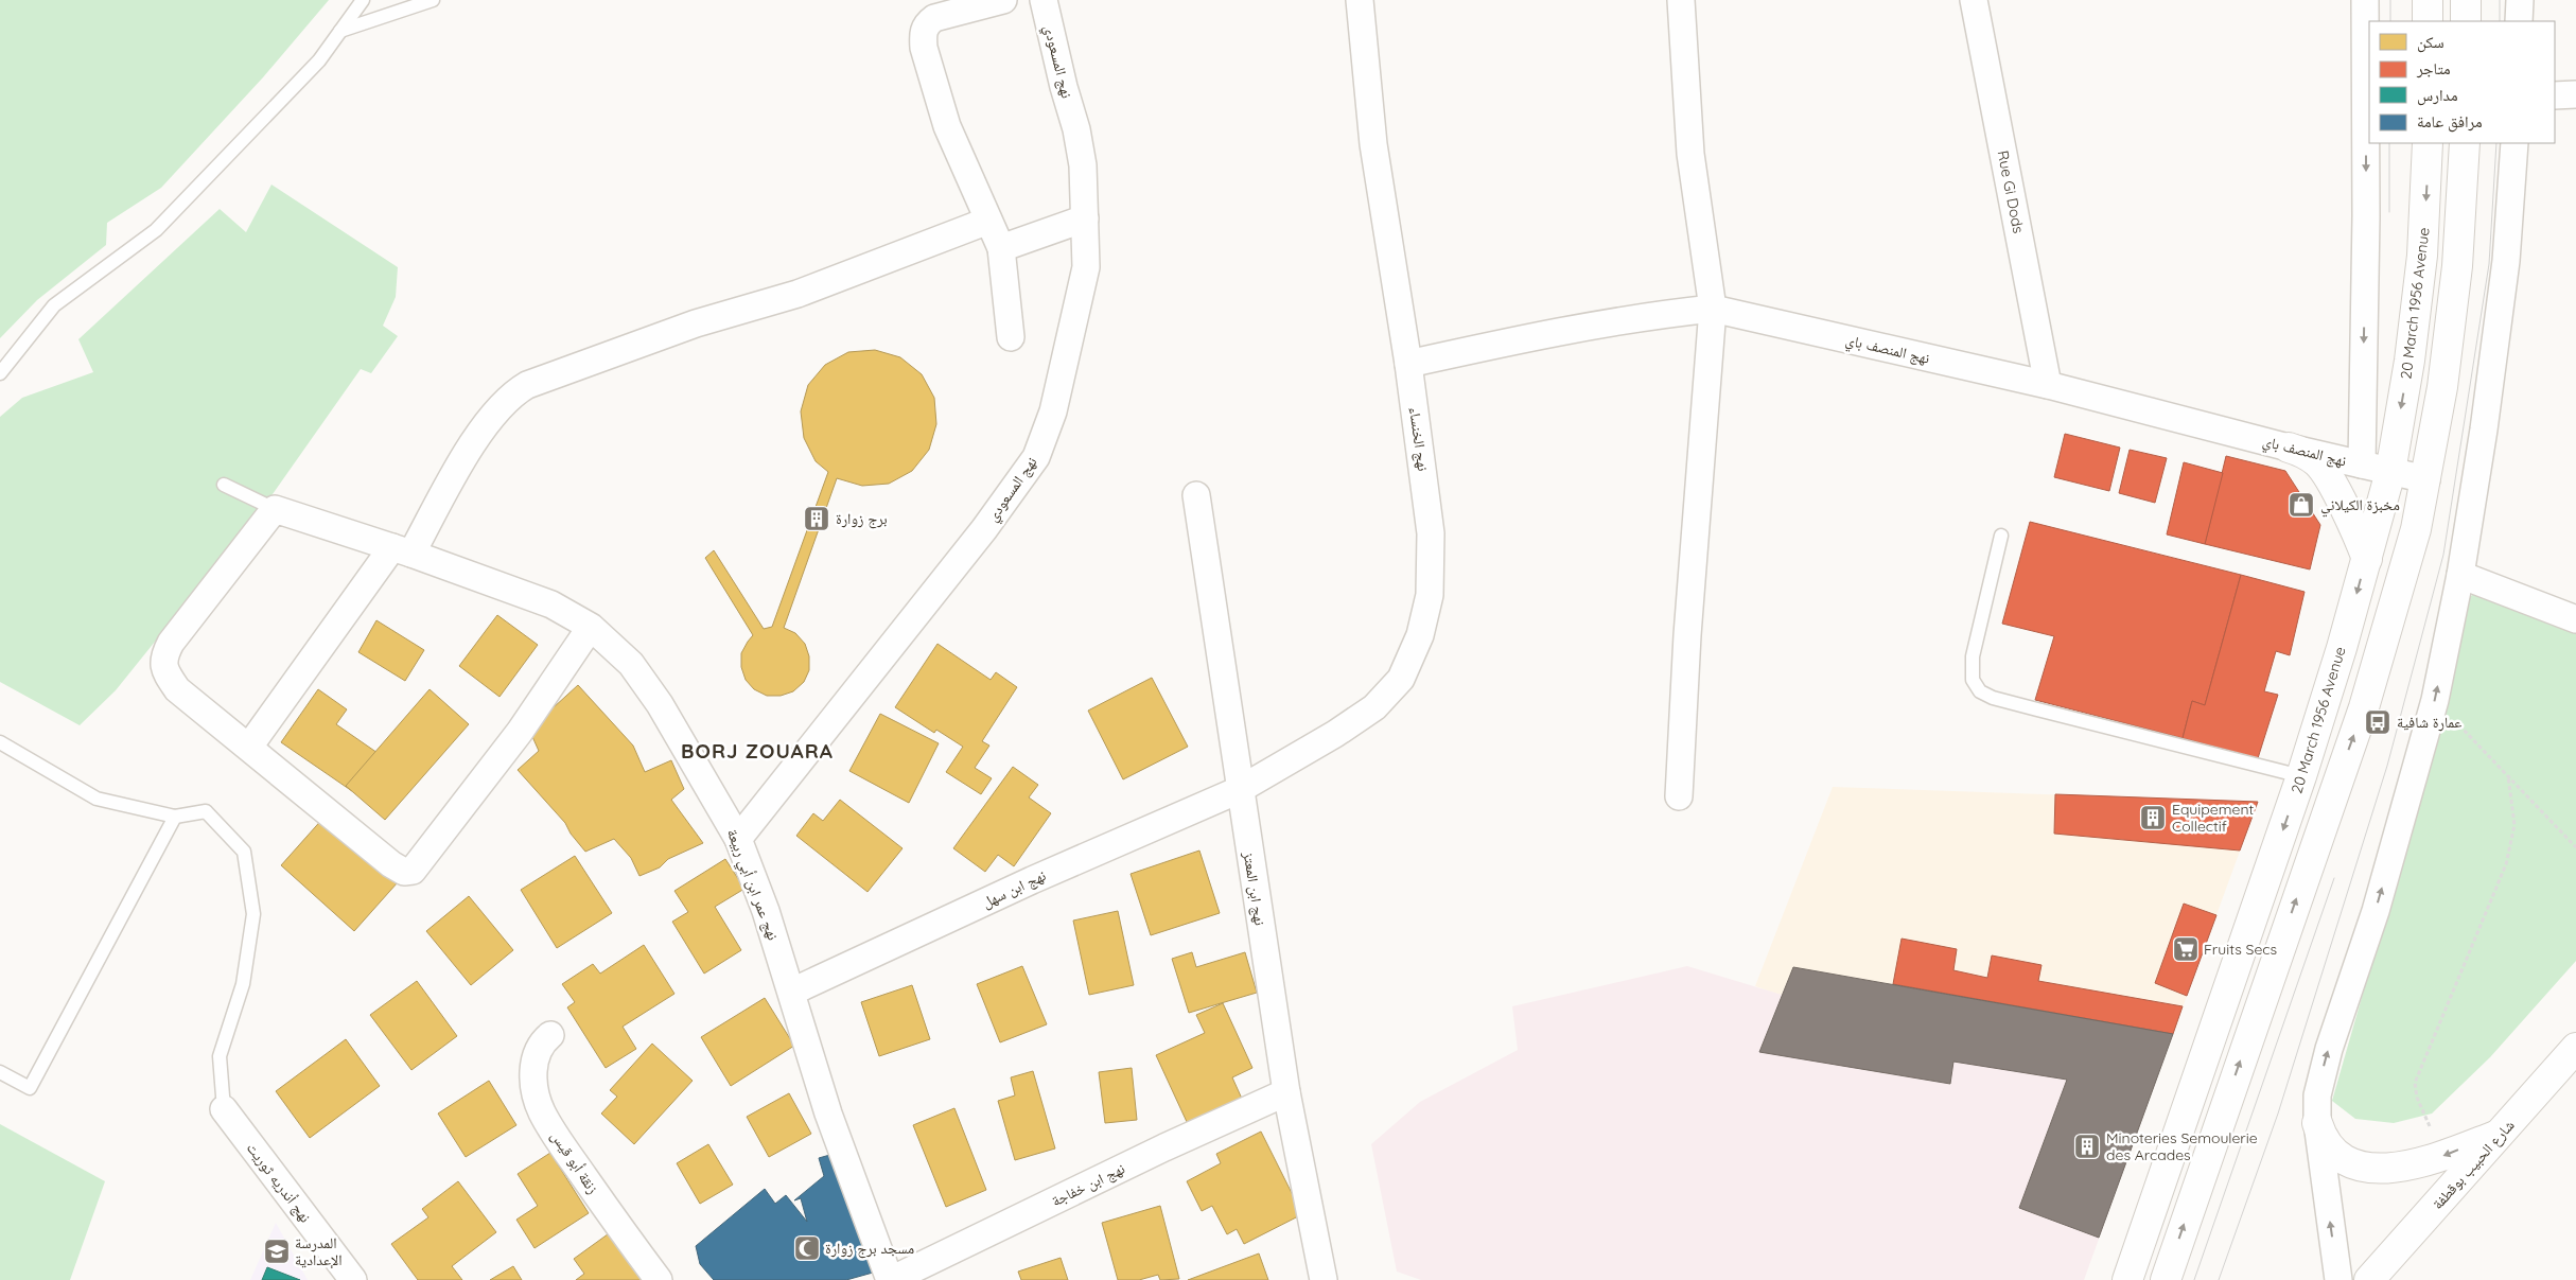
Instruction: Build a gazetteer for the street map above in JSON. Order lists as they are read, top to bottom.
{
  "streets": {
    "main road": ["20 March 1956 Avenue", "شارع الحبيب بوقطفة"],
    "street": [
      "نهج المسعودي",
      "Rue Gi Dods",
      "نهج المنصف باي",
      "نهج الخنساء",
      "نهج عمر ابن أبي ربيعة",
      "نهج ابن سهل",
      "نهج ابن المعتز",
      "زنقة أبو قيس",
      "نهج أندريه ثوريت",
      "نهج ابن خفاجة"
    ]
  },
  "crossings": [
    ["نهج المسعودي", "نهج عمر ابن أبي ربيعة"],
    ["Rue Gi Dods", "نهج المنصف باي"],
    ["20 March 1956 Avenue", "نهج المنصف باي"],
    ["نهج المنصف باي", "نهج الخنساء"],
    ["نهج الخنساء", "نهج ابن سهل"],
    ["نهج الخنساء", "نهج ابن المعتز"],
    ["نهج عمر ابن أبي ربيعة", "نهج ابن سهل"],
    ["نهج عمر ابن أبي ربيعة", "نهج ابن خفاجة"],
    ["نهج ابن سهل", "نهج ابن المعتز"],
    ["نهج ابن المعتز", "نهج ابن خفاجة"]
  ],
  "districts": ["BORJ ZOUARA"],
  "places": {
    "shop": ["مخبزة الكيلاني"],
    "building": ["برج زوارة", "Equipement Collectif", "Minoteries Semoulerie des Arcades"],
    "bus stop": ["عمارة شافية"],
    "supermarket": ["Fruits Secs"],
    "mosque": ["مسجد برج زوارة"],
    "school or university": ["المدرسة الإعدادية"]
  },
  "legend": [
    "سكن",
    "متاجر",
    "مدارس",
    "مرافق عامة"
  ]
}
